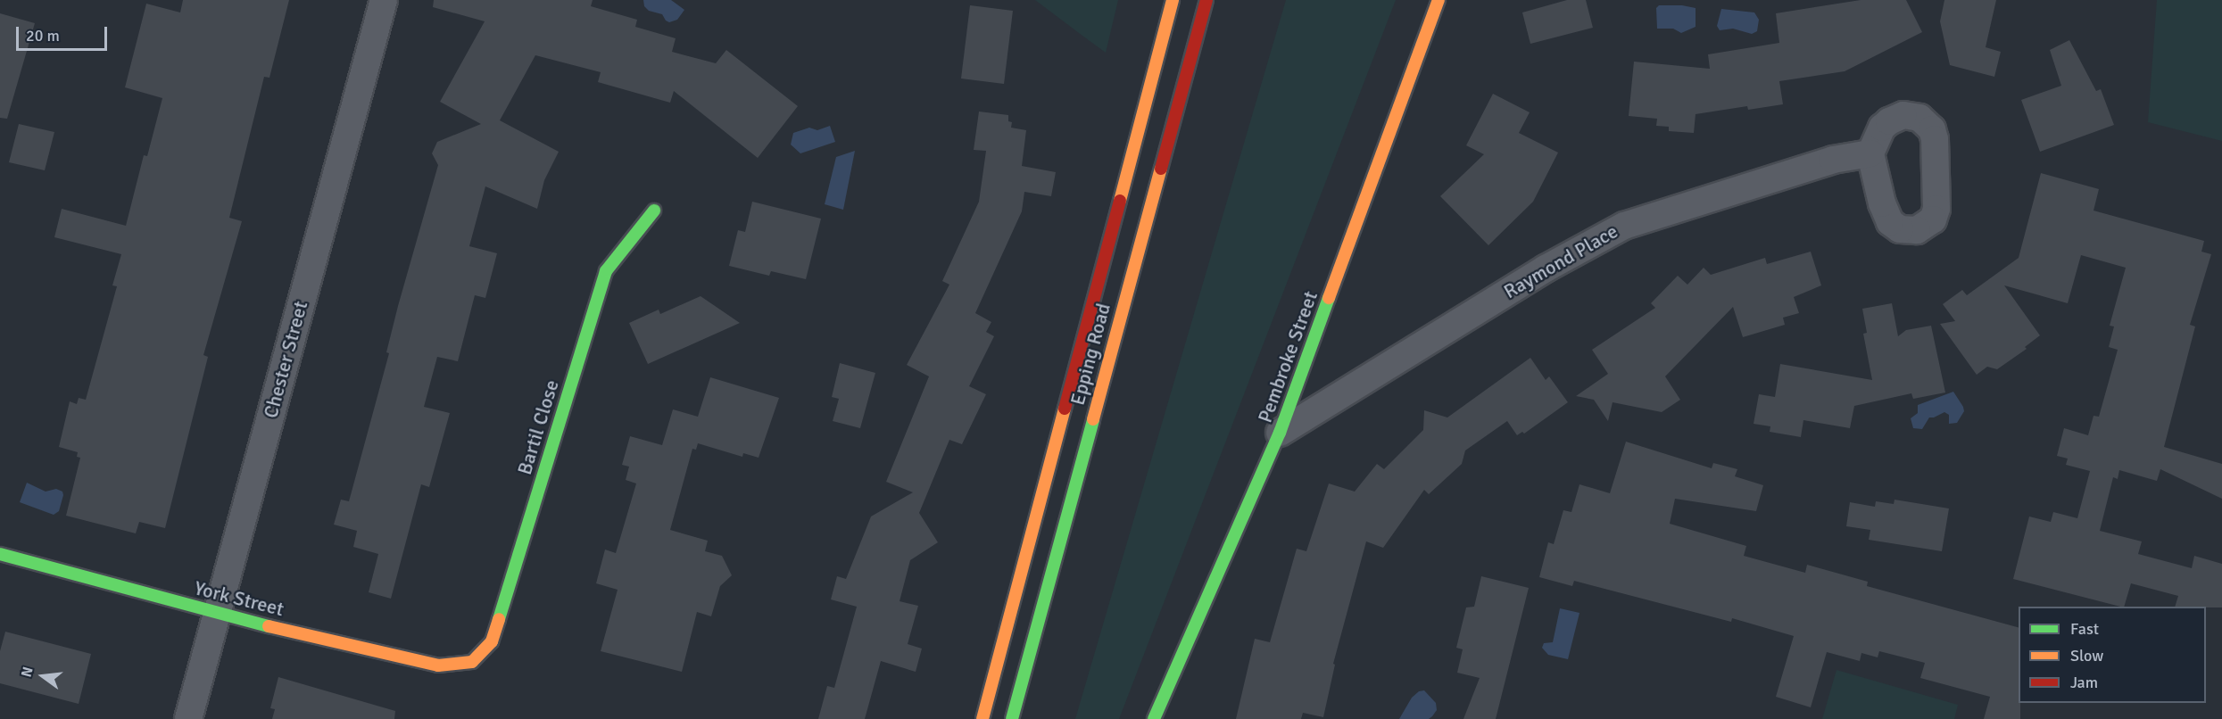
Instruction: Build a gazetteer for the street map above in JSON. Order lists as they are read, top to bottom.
{
  "streets": {
    "street": [
      "Raymond Place",
      "Epping Road",
      "Pembroke Street",
      "Chester Street",
      "Bartil Close",
      "York Street"
    ]
  },
  "crossings": [
    ["Raymond Place", "Pembroke Street"],
    ["Chester Street", "York Street"],
    ["Bartil Close", "York Street"]
  ],
  "legend": ["Fast", "Slow", "Jam"],
  "scale_bar": "20 m",
  "north": "left"
}
